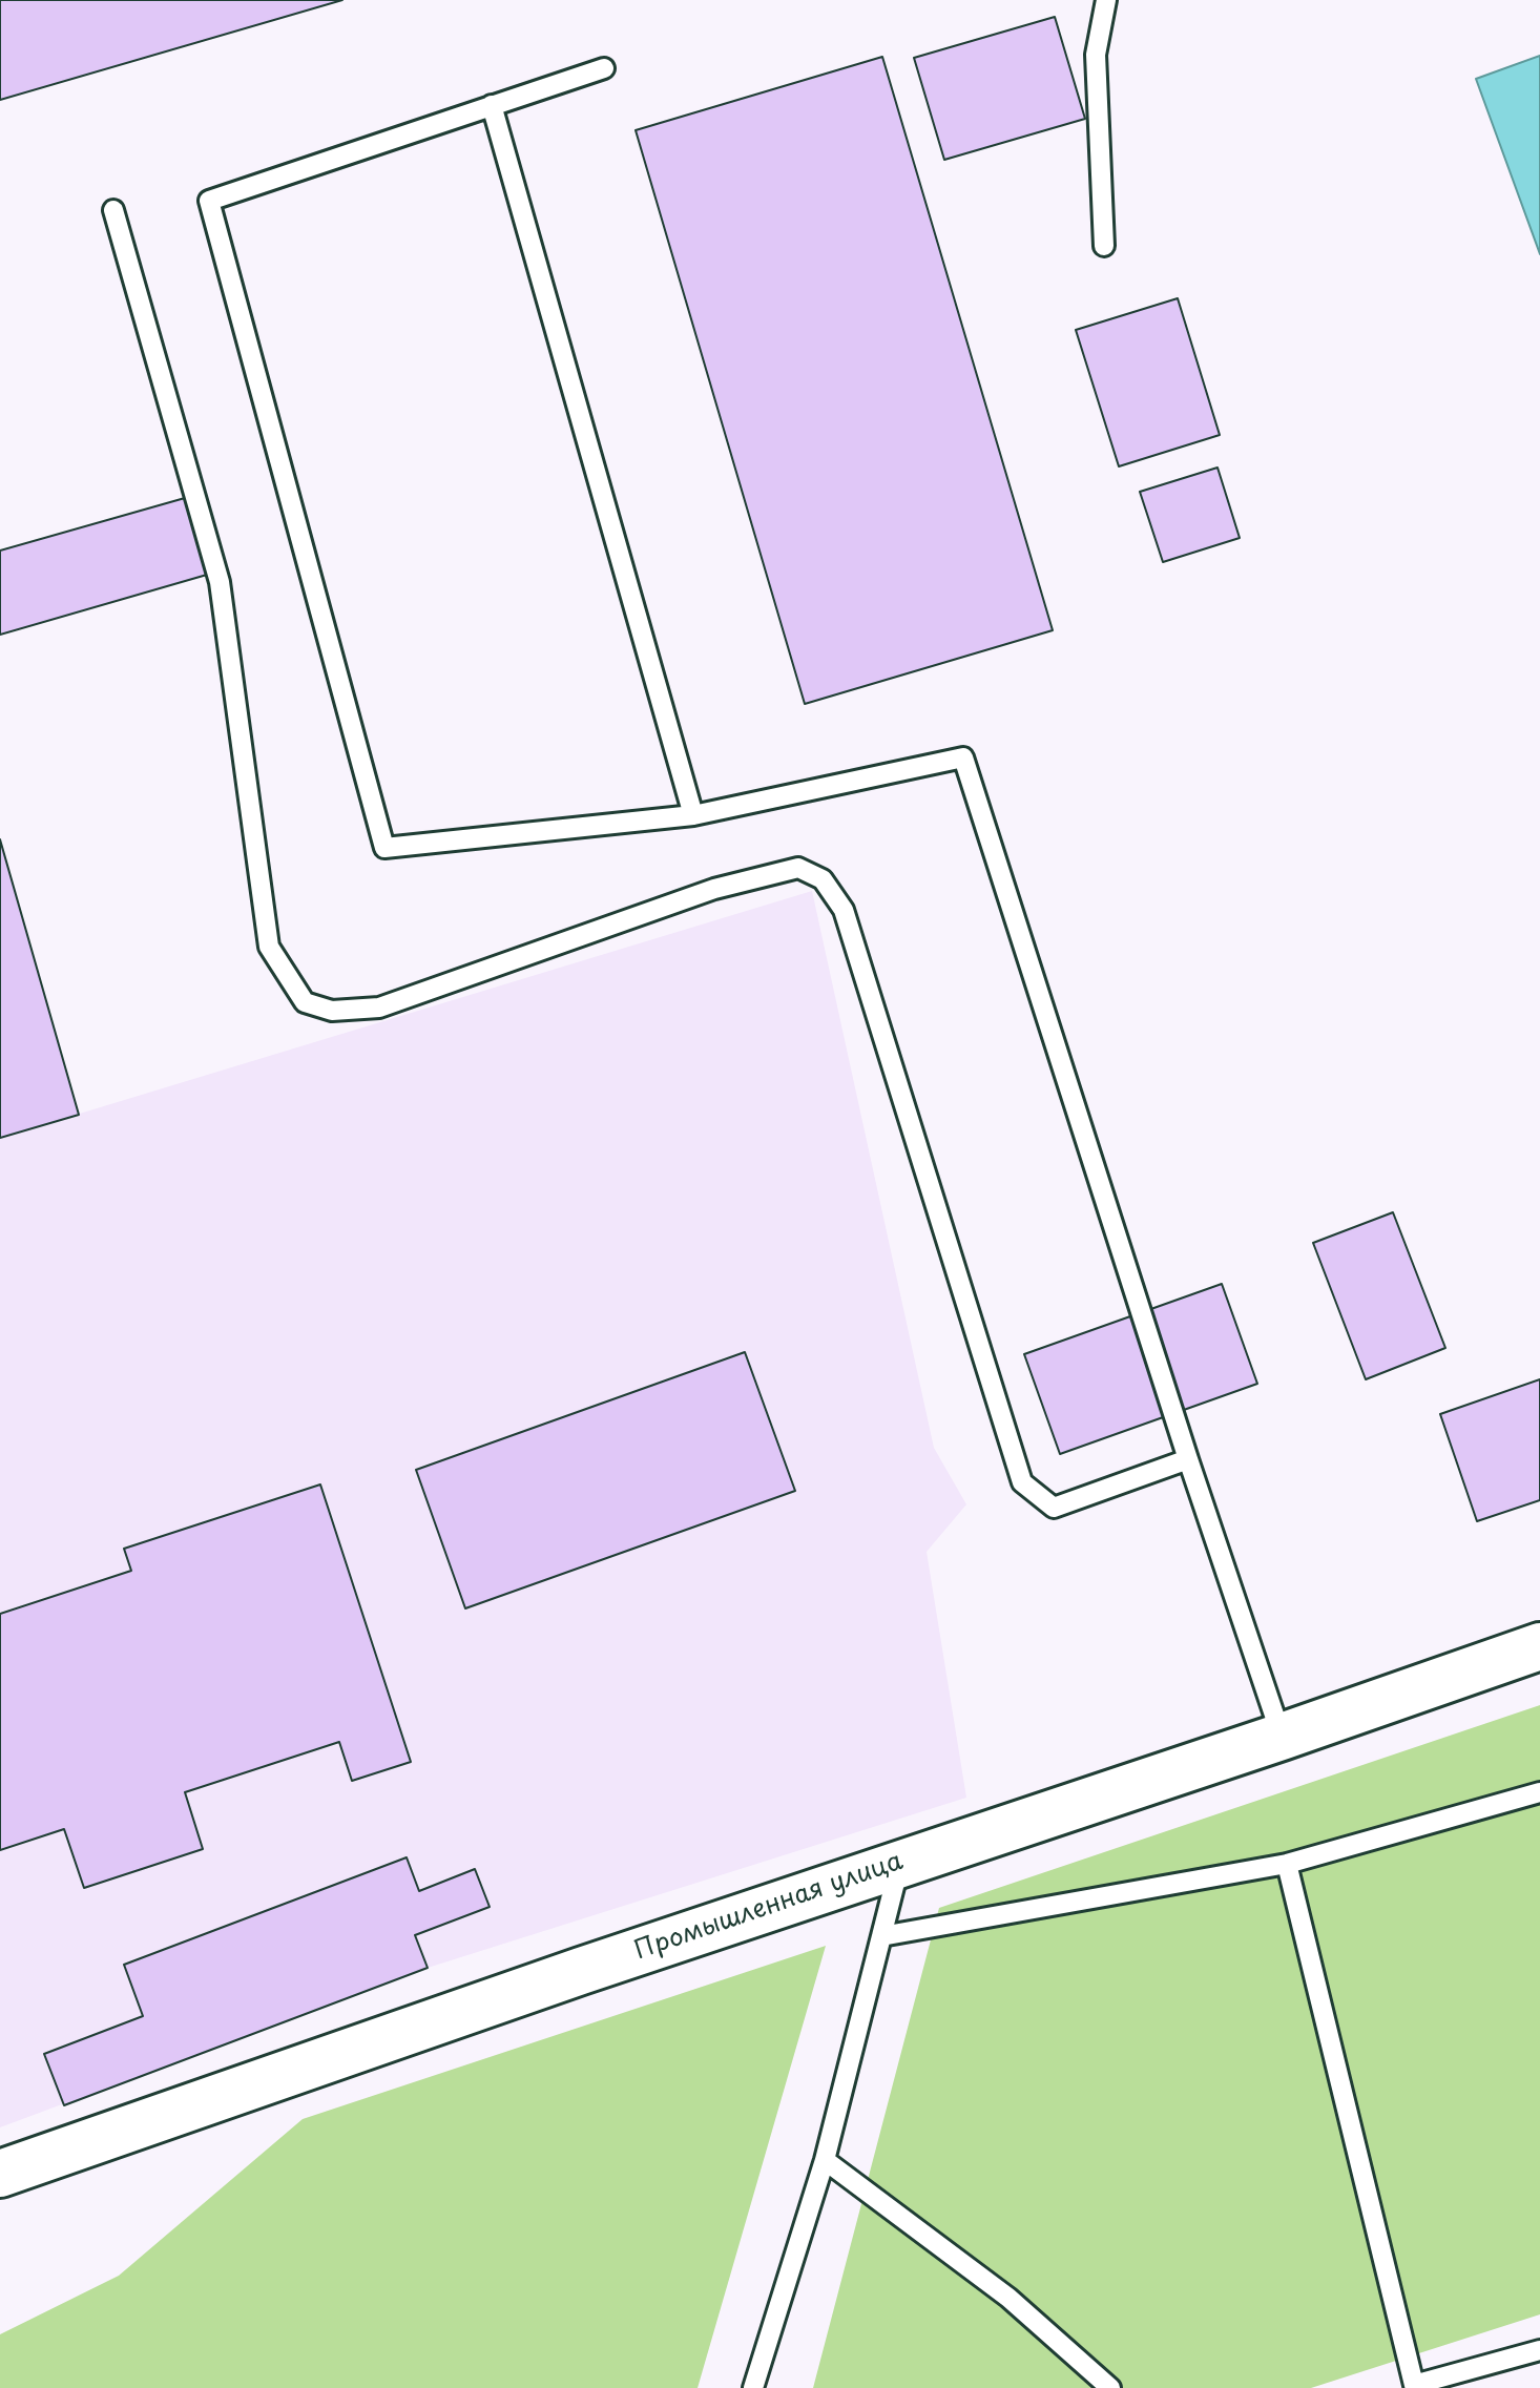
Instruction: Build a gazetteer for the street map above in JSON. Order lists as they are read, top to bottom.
{
  "streets": {
    "street": ["Промышленная улица"]
  }
}
